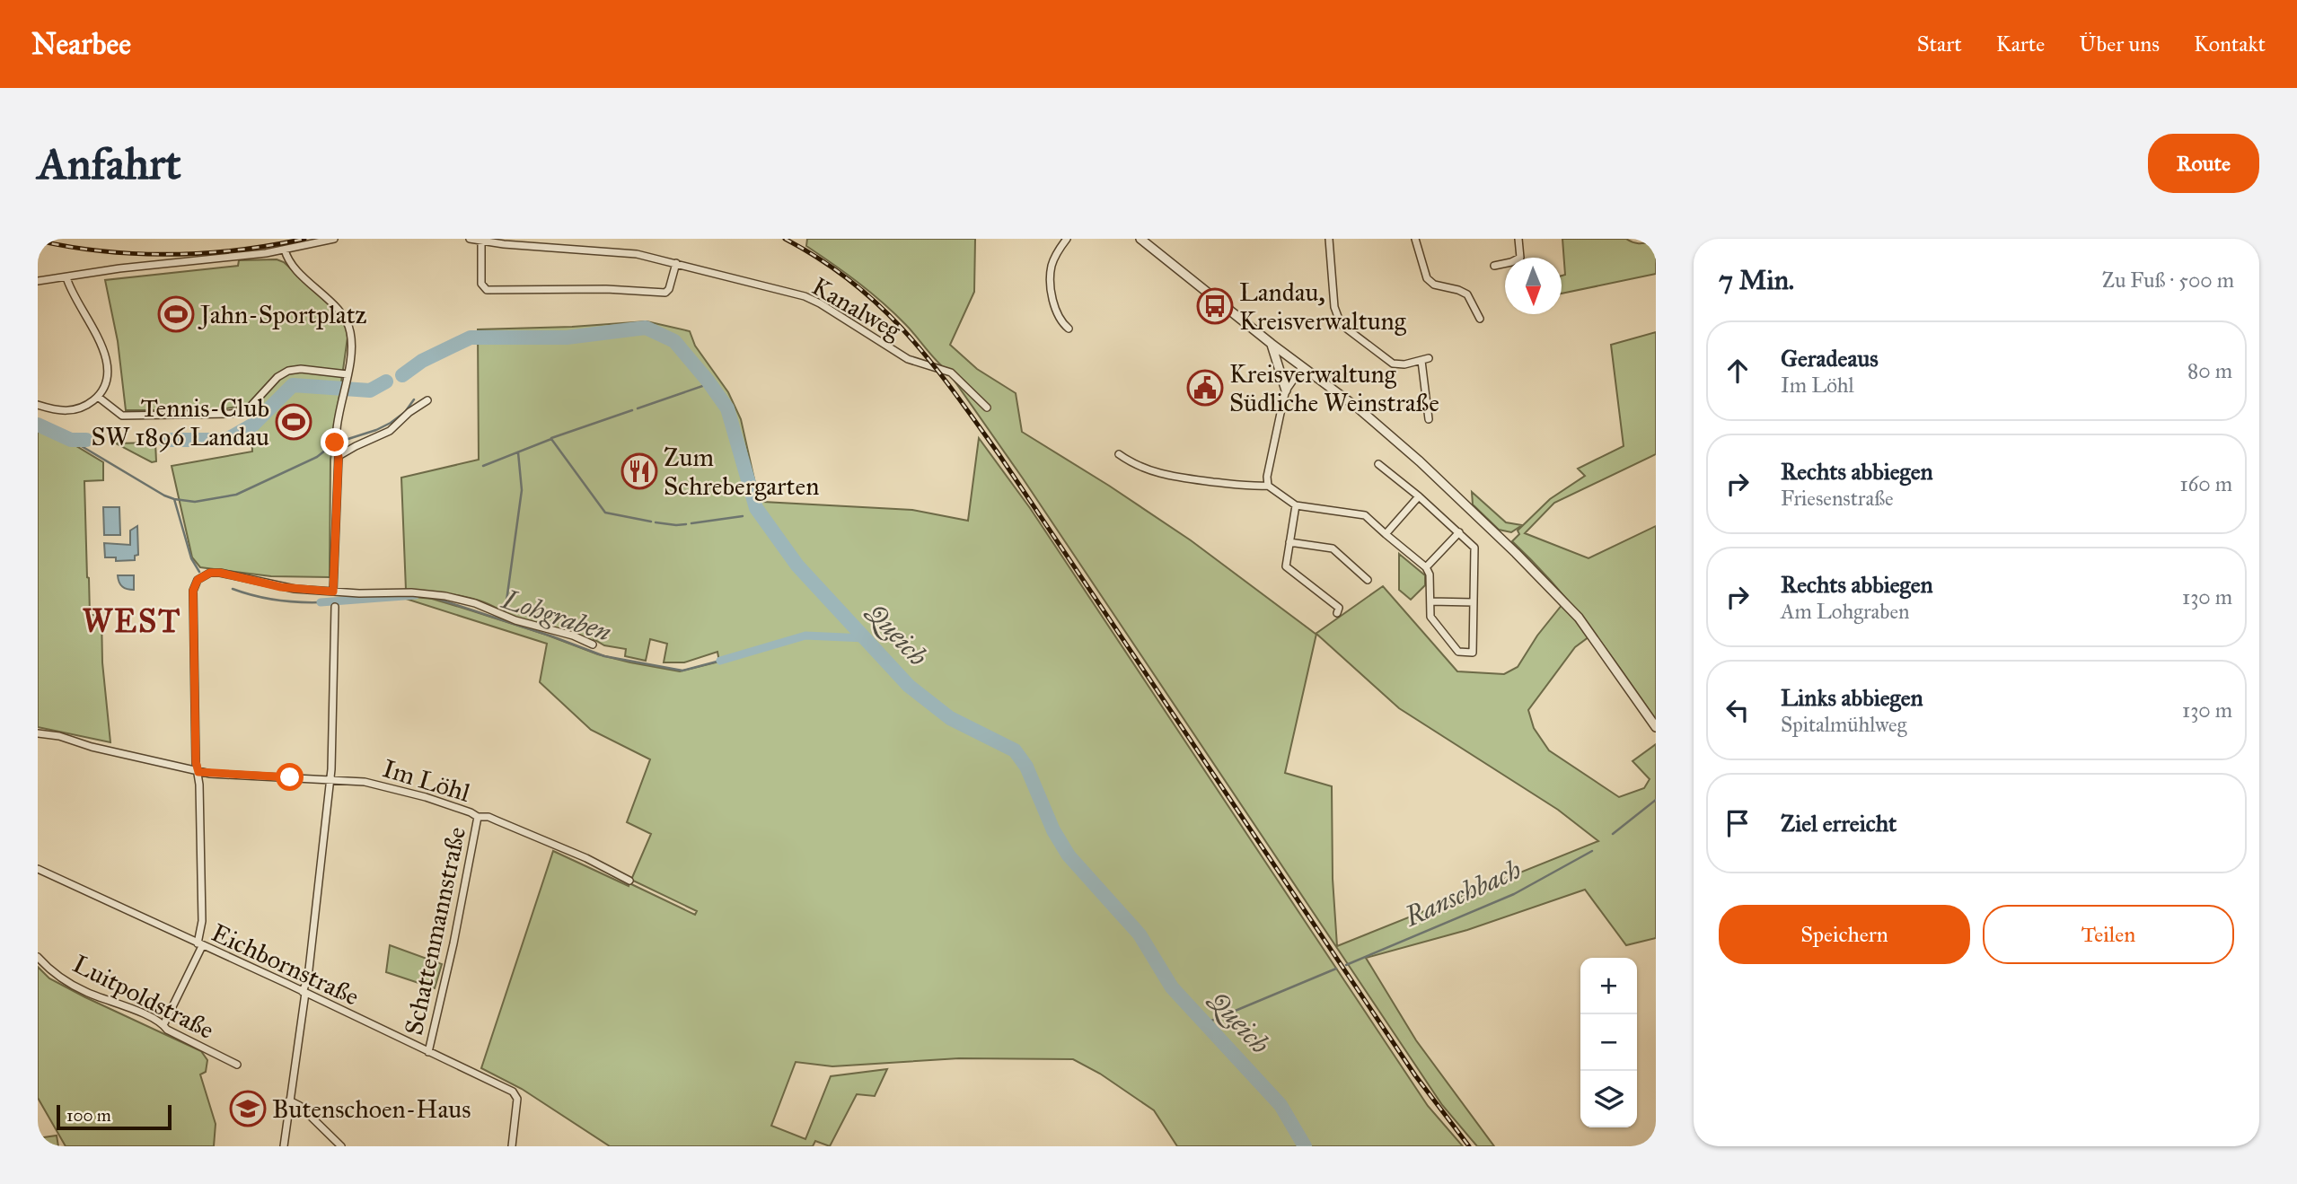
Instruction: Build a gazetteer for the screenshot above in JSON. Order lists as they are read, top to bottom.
{
  "streets": {
    "street": [
      "Kanalweg",
      "Im Löhl",
      "Schattenmannstraße",
      "Eichbornstraße",
      "Luitpoldstraße"
    ]
  },
  "crossings": [
    ["Im Löhl", "Schattenmannstraße"],
    ["Schattenmannstraße", "Eichbornstraße"]
  ],
  "districts": ["WEST"],
  "water": ["Lohgraben", "Queich", "Ranschbach"],
  "places": {
    "bus stop": ["Landau, Kreisverwaltung"],
    "sports": ["Jahn-Sportplatz", "Tennis-Club SW 1896 Landau"],
    "public building": ["Kreisverwaltung Südliche Weinstraße"],
    "restaurant": ["Zum Schrebergarten"],
    "school or university": ["Butenschoen-Haus"]
  },
  "scale_bar": "100 m",
  "north": "bottom",
  "page": {
    "header": "Nearbee",
    "nav": [
      "Start",
      "Karte",
      "Über uns",
      "Kontakt"
    ],
    "buttons": [
      "Route",
      ["Speichern", "Teilen"]
    ],
    "title": "Anfahrt",
    "heading": ["7 Min.", "Zu Fuß · 500 m"],
    "list": [
      ["Geradeaus", "Im Löhl", "80 m"],
      ["Rechts abbiegen", "Friesenstraße", "160 m"],
      ["Rechts abbiegen", "Am Lohgraben", "130 m"],
      ["Links abbiegen", "Spitalmühlweg", "130 m"],
      "Ziel erreicht"
    ],
    "map_buttons": ["+", "−"],
    "scale": "100 m"
  }
}
